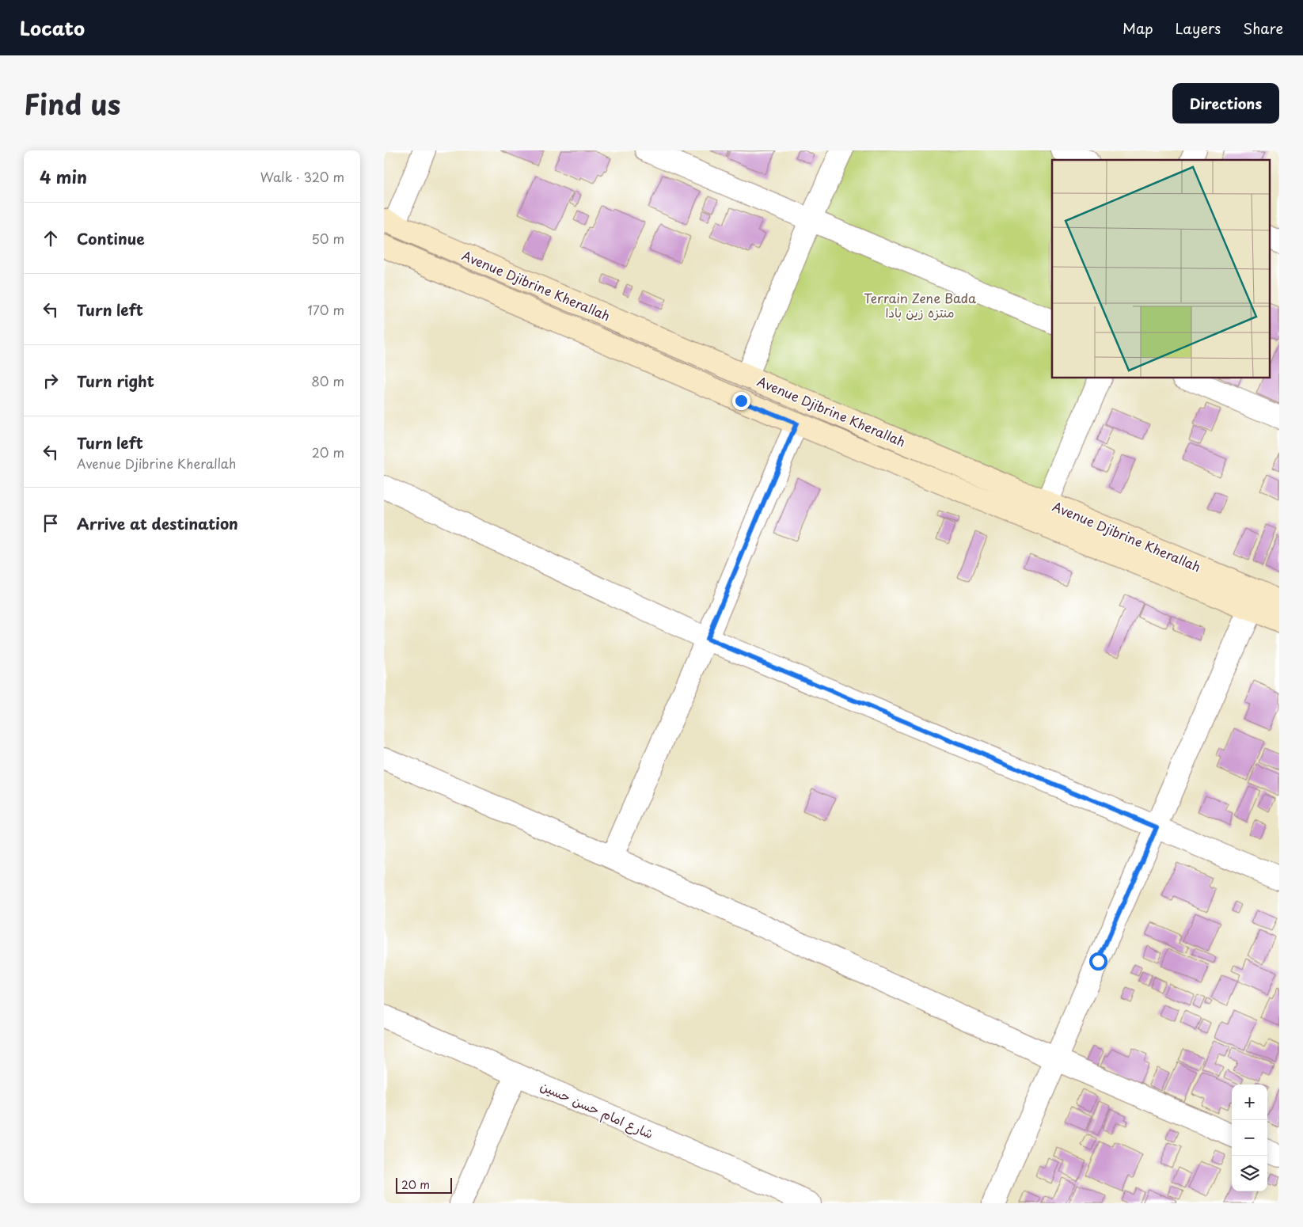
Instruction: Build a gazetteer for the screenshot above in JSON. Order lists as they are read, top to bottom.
{
  "streets": {
    "street": ["Avenue Djibrine Kherallah", "شارع امام حسن حسين"]
  },
  "parks": ["Terrain Zene Bada منتزه زين بادا"],
  "scale_bar": "20 m",
  "page": {
    "header": "Locato",
    "nav": ["Map", "Layers", "Share"],
    "title": "Find us",
    "buttons": "Directions",
    "heading": ["4 min", "Walk · 320 m"],
    "list": [
      ["Continue", "50 m"],
      ["Turn left", "170 m"],
      ["Turn right", "80 m"],
      ["Turn left", "Avenue Djibrine Kherallah", "20 m"],
      "Arrive at destination"
    ],
    "map_buttons": ["+", "−"],
    "scale": "20 m"
  }
}
